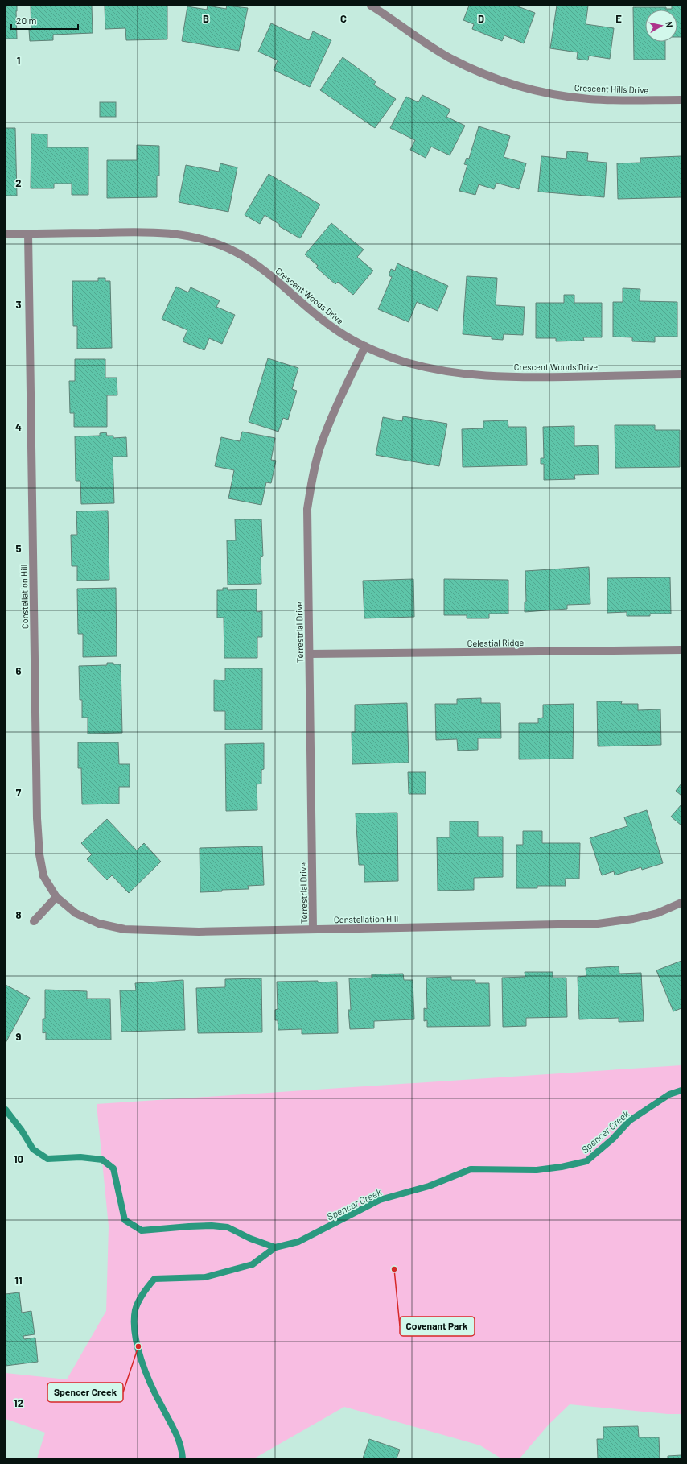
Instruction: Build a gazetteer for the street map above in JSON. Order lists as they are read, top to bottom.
{
  "streets": {
    "street": [
      "Crescent Hills Drive",
      "Crescent Woods Drive",
      "Constellation Hill",
      "Terrestrial Drive",
      "Celestial Ridge"
    ]
  },
  "crossings": [
    ["Crescent Woods Drive", "Constellation Hill"],
    ["Crescent Woods Drive", "Terrestrial Drive"],
    ["Constellation Hill", "Terrestrial Drive"],
    ["Terrestrial Drive", "Celestial Ridge"]
  ],
  "water": ["Spencer Creek"],
  "places": ["Covenant Park", "Spencer Creek"],
  "scale_bar": "20 m",
  "north": "right",
  "grid": {
    "columns": [
      "B",
      "C",
      "D",
      "E"
    ],
    "rows": [
      "1",
      "2",
      "3",
      "4",
      "5",
      "6",
      "7",
      "8",
      "9",
      "10",
      "11",
      "12"
    ]
  }
}
